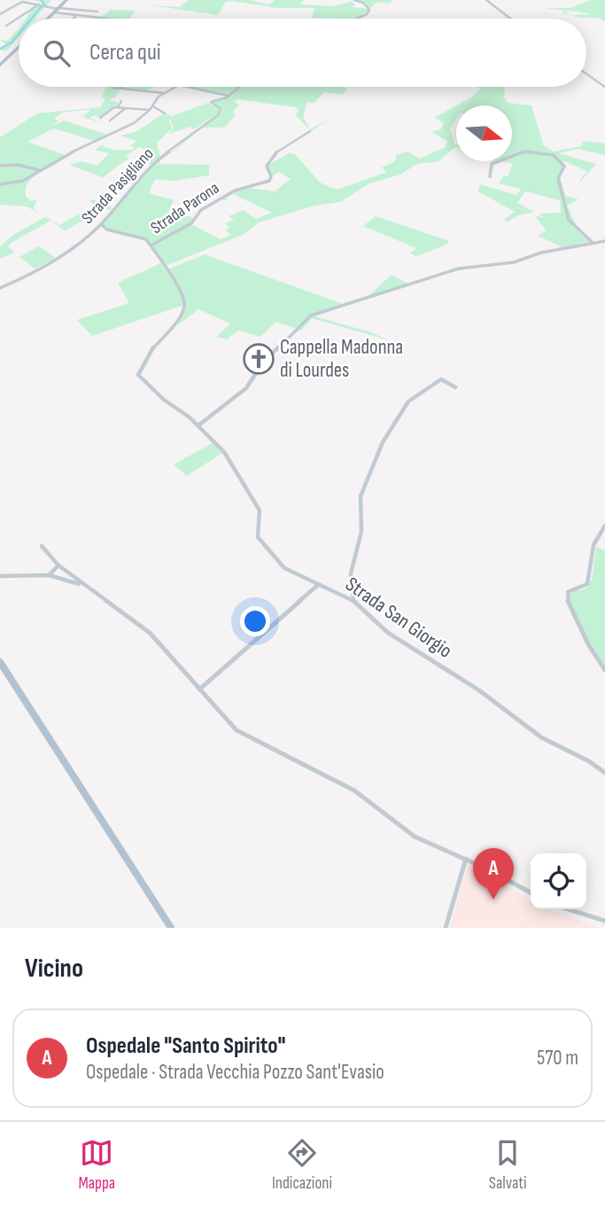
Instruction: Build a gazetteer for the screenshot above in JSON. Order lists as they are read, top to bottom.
{
  "streets": {
    "street": ["Strada Pasigliano", "Strada Parona", "Strada San Giorgio"]
  },
  "crossings": [
    ["Strada Parona", "Strada San Giorgio"]
  ],
  "places": {
    "church": ["Cappella Madonna di Lourdes"]
  },
  "north": "right",
  "page": {
    "search": "Cerca qui",
    "pins": "A",
    "heading": "Vicino",
    "list": [
      {
        "mark": "A",
        "name": "Ospedale \"Santo Spirito\"",
        "note": "Ospedale · Strada Vecchia Pozzo Sant'Evasio",
        "value": "570 m"
      }
    ],
    "nav": ["Mappa", "Indicazioni", "Salvati"]
  }
}
